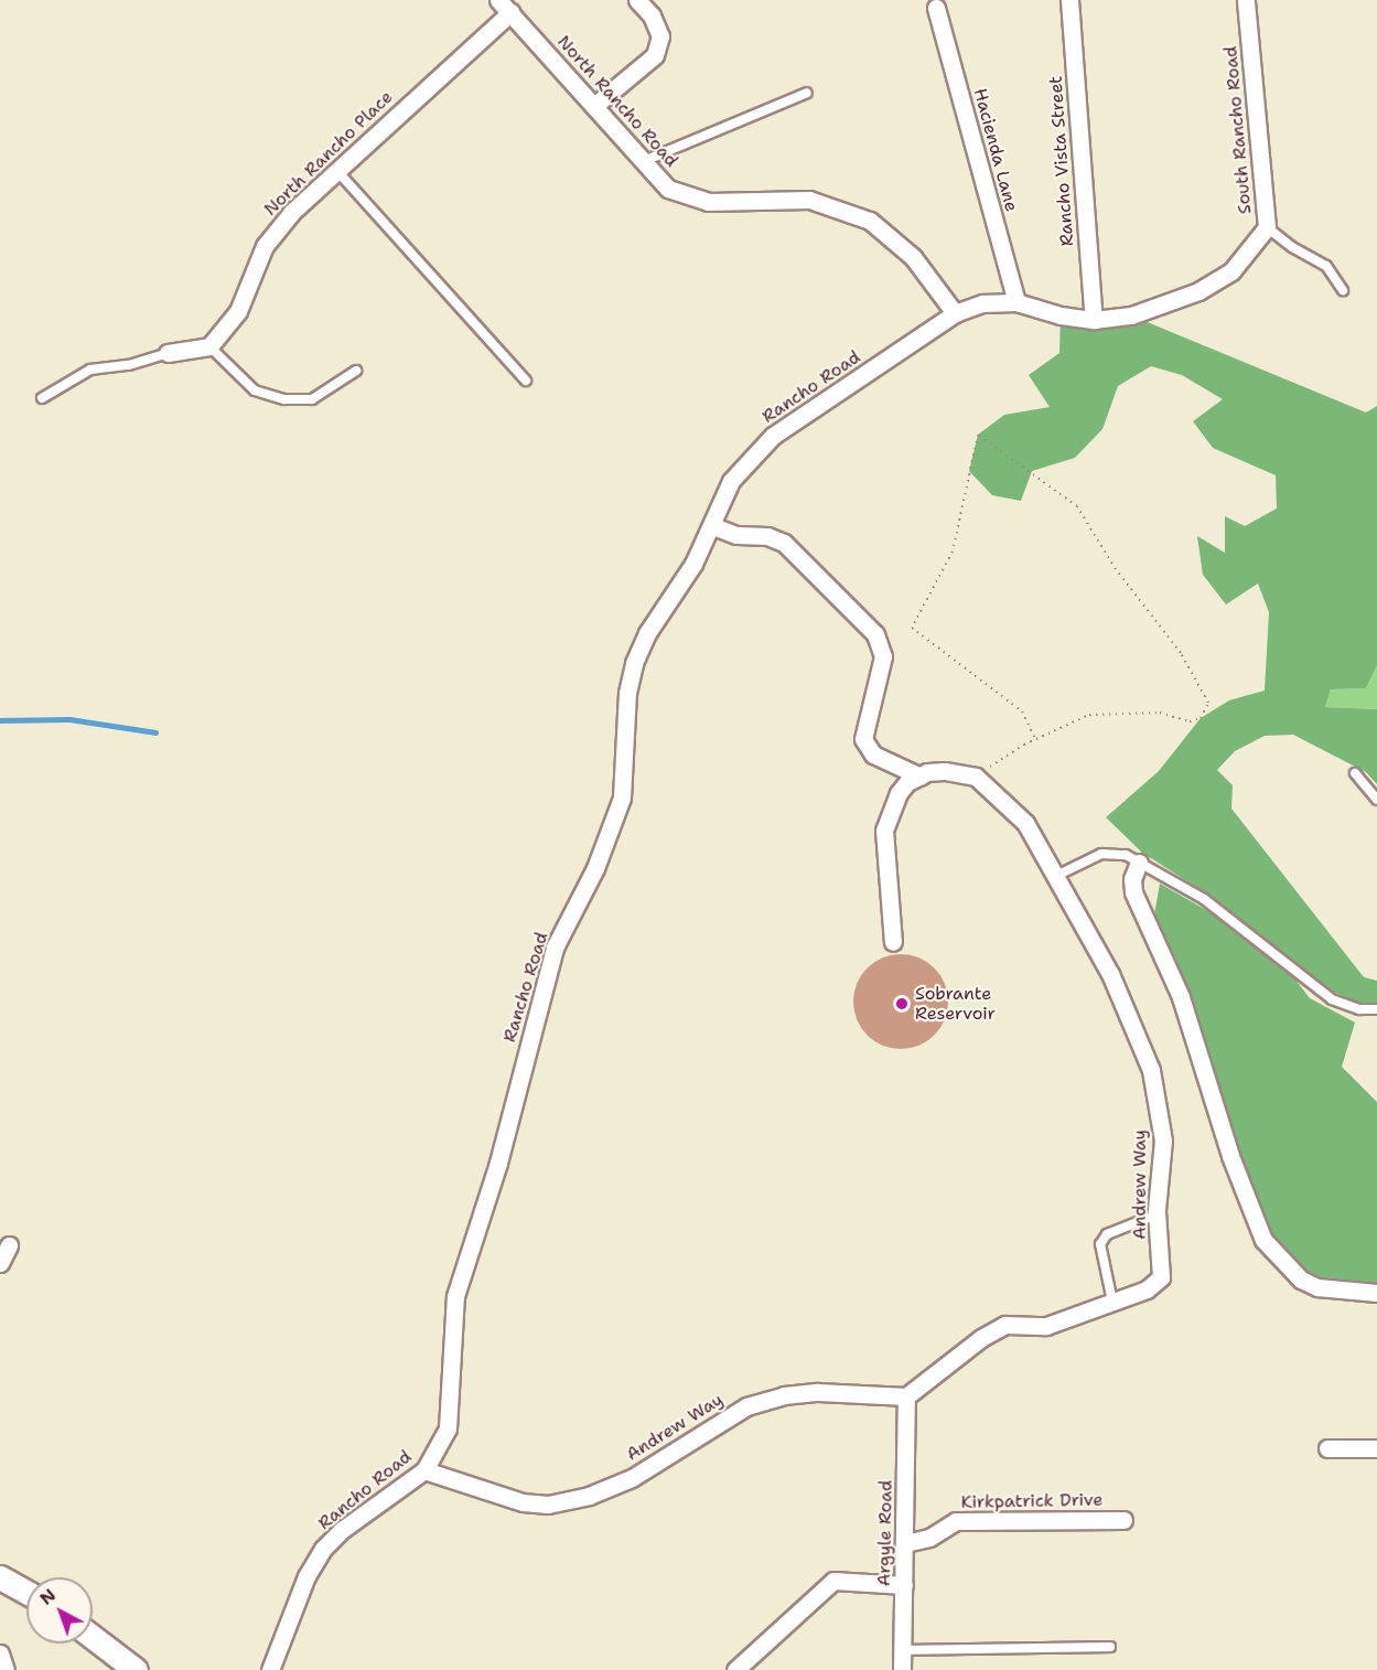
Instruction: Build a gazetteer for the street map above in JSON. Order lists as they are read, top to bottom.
{
  "streets": {
    "street": [
      "North Rancho Road",
      "South Rancho Road",
      "Hacienda Lane",
      "North Rancho Place",
      "Rancho Vista Street",
      "Rancho Road",
      "Andrew Way",
      "Kirkpatrick Drive",
      "Argyle Road"
    ]
  },
  "crossings": [
    ["North Rancho Road", "South Rancho Road"],
    ["North Rancho Road", "North Rancho Place"],
    ["North Rancho Road", "Rancho Road"],
    ["South Rancho Road", "Hacienda Lane"],
    ["South Rancho Road", "Rancho Vista Street"],
    ["South Rancho Road", "Rancho Road"],
    ["Rancho Road", "Andrew Way"],
    ["Andrew Way", "Argyle Road"],
    ["Kirkpatrick Drive", "Argyle Road"]
  ],
  "places": ["Sobrante Reservoir"],
  "north": "top left"
}
